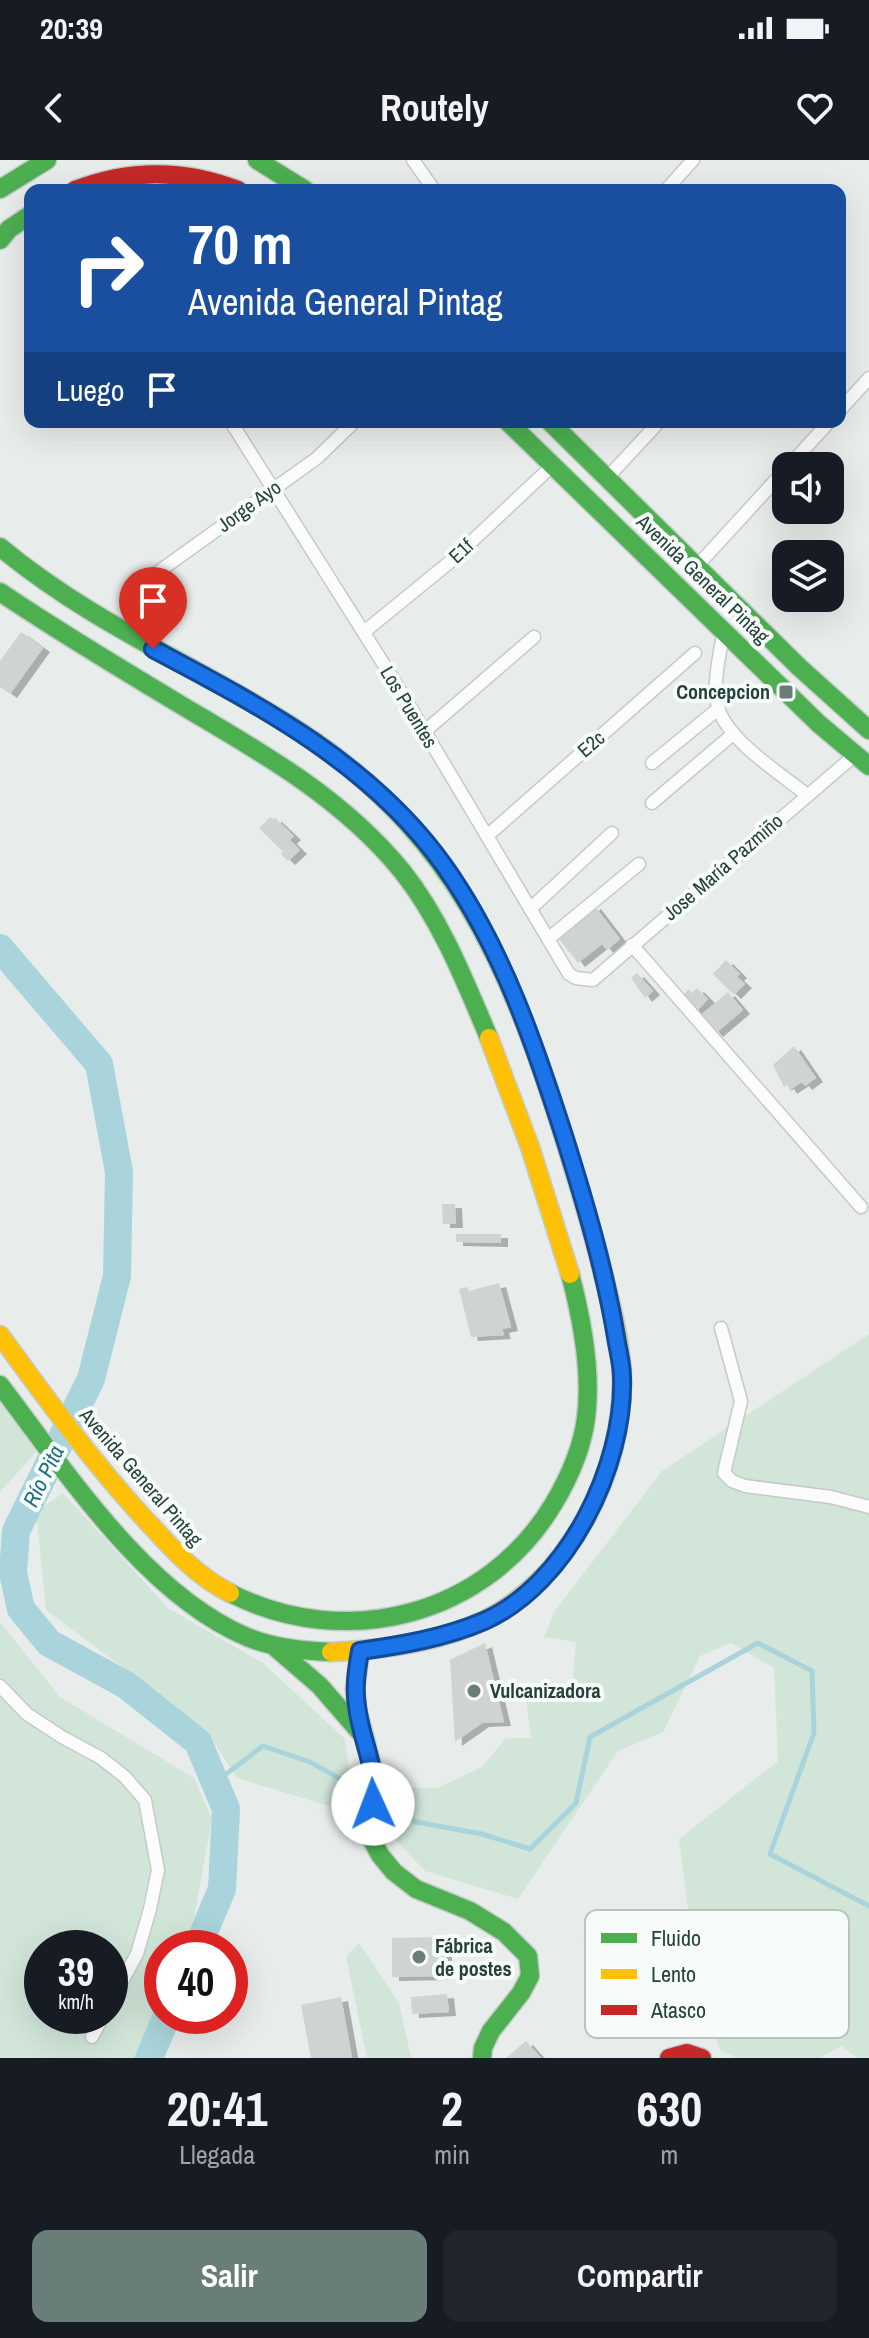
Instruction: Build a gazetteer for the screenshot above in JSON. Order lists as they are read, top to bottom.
{
  "streets": {
    "main road": ["Avenida General Pintag"],
    "street": [
      "Jorge Ayo",
      "E1f",
      "Los Puentes",
      "E2c",
      "Jose María Pazmiño"
    ]
  },
  "crossings": [
    ["Jorge Ayo", "Los Puentes"],
    ["E1f", "Avenida General Pintag"],
    ["E1f", "Los Puentes"],
    ["Avenida General Pintag", "Jose María Pazmiño"],
    ["Los Puentes", "E2c"],
    ["Los Puentes", "Jose María Pazmiño"]
  ],
  "water": ["Río Pita"],
  "places": {
    "transit": ["Concepcion"],
    "other": ["Vulcanizadora", "Fábrica de postes"]
  },
  "legend": ["Fluido", "Lento", "Atasco"],
  "page": {
    "status": "20:39",
    "header": "Routely",
    "turn": ["70 m", "Avenida General Pintag"],
    "then": "Luego",
    "speed": "39 km/h",
    "limit": "40",
    "eta": [
      "20:41",
      "Llegada",
      "2",
      "min",
      "630",
      "m"
    ],
    "buttons": ["Salir", "Compartir"]
  }
}
